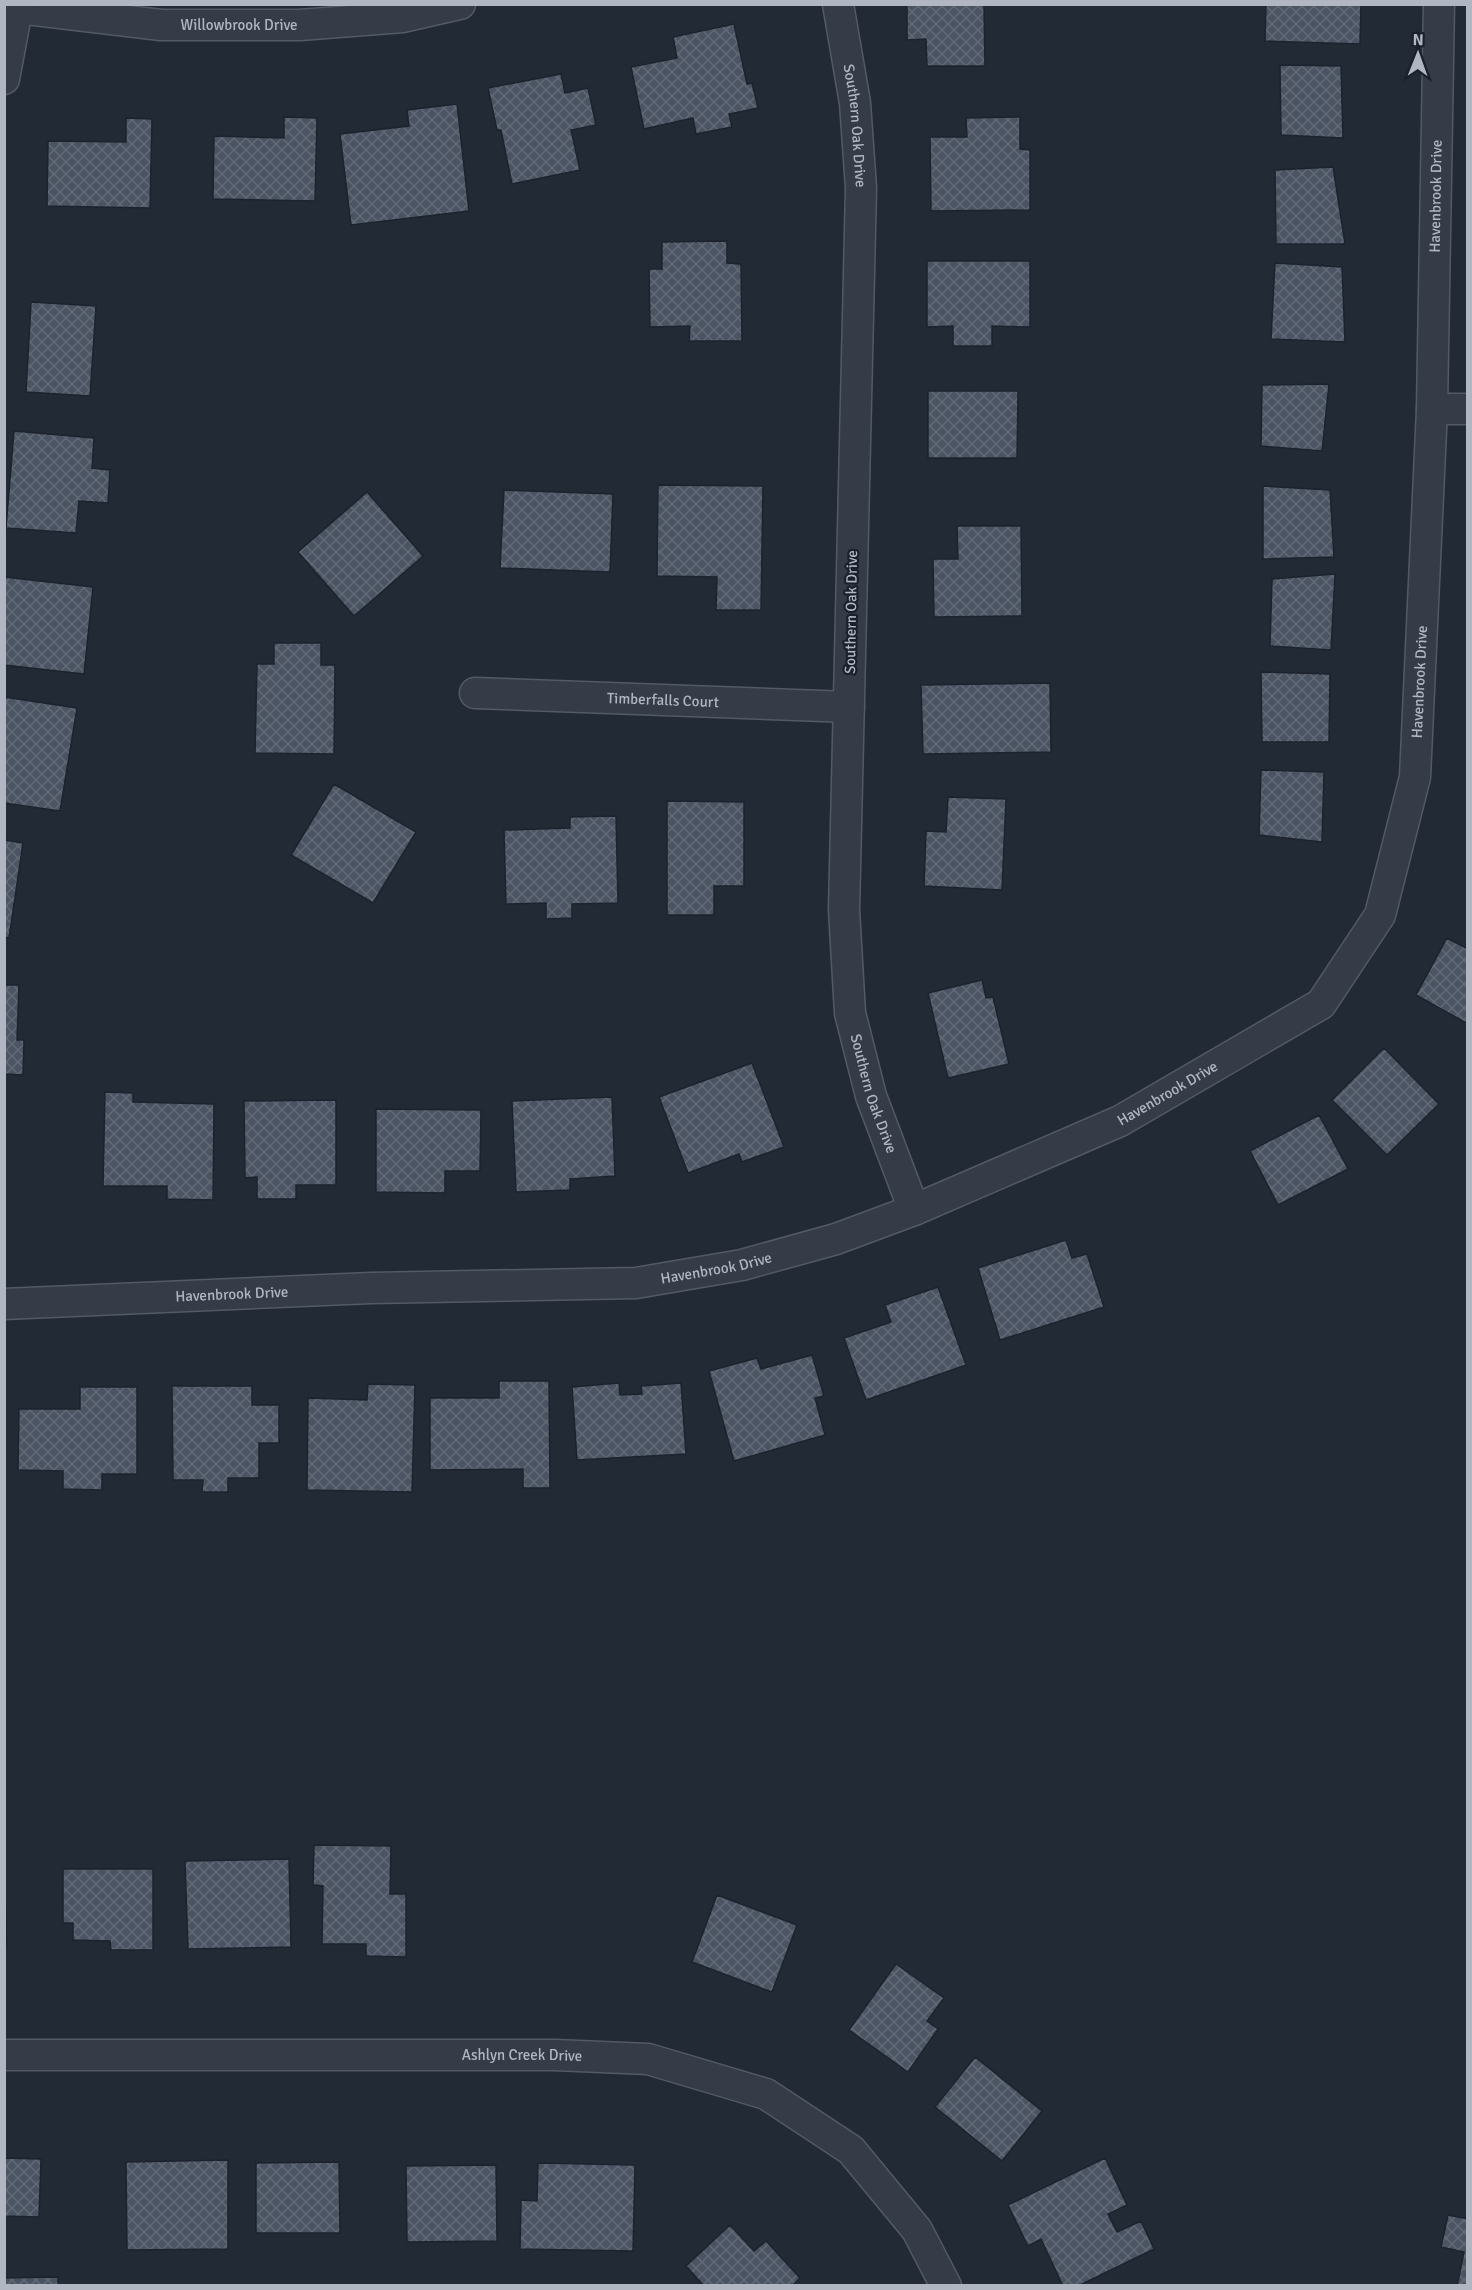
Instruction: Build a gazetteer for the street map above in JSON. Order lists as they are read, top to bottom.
{
  "streets": {
    "street": [
      "Willowbrook Drive",
      "Southern Oak Drive",
      "Havenbrook Drive",
      "Timberfalls Court",
      "Ashlyn Creek Drive"
    ]
  },
  "crossings": [
    ["Southern Oak Drive", "Havenbrook Drive"],
    ["Southern Oak Drive", "Timberfalls Court"]
  ],
  "north": "top"
}
